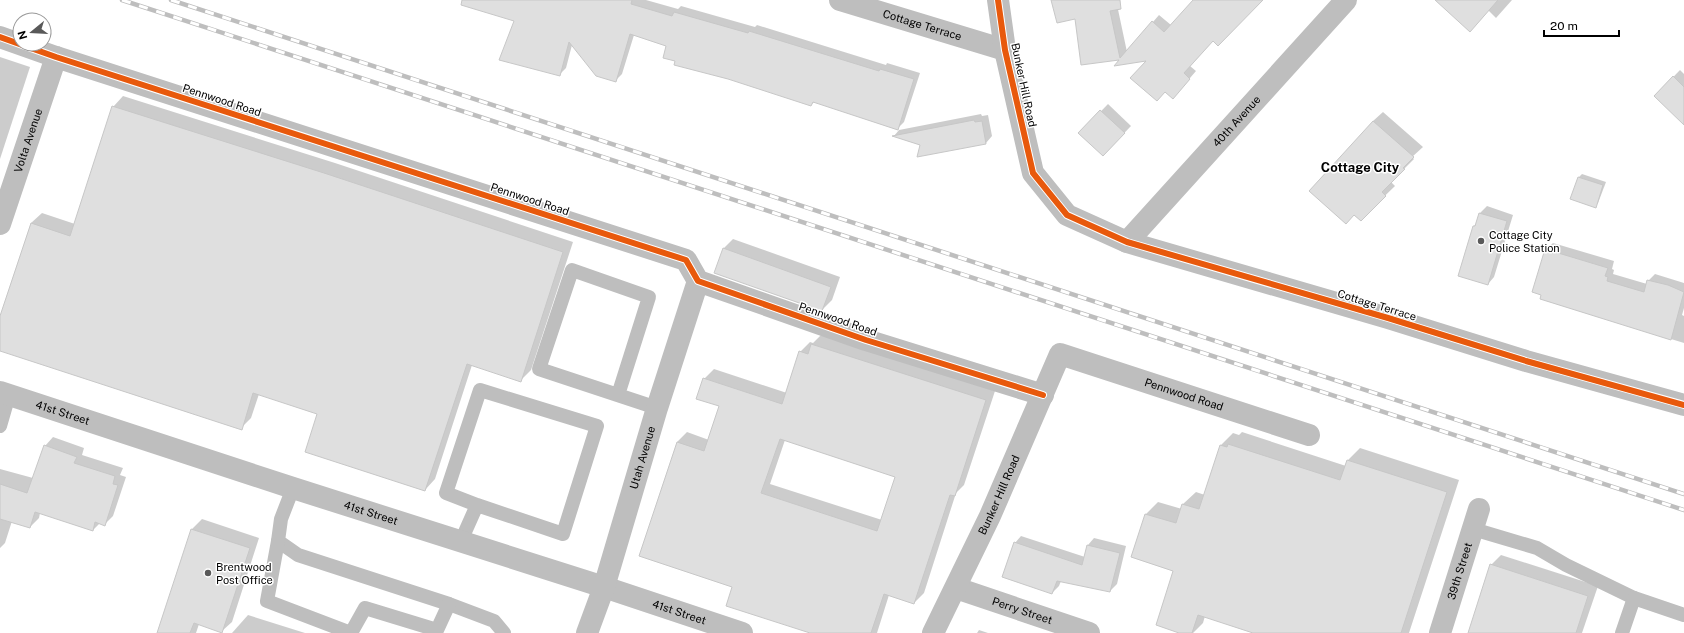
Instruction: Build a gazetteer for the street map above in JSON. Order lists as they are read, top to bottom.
{
  "streets": {
    "street": [
      "Cottage Terrace",
      "Bunker Hill Road",
      "Pennwood Road",
      "40th Avenue",
      "Volta Avenue",
      "41st Street",
      "Utah Avenue",
      "39th Street",
      "Perry Street"
    ]
  },
  "crossings": [
    ["Cottage Terrace", "Bunker Hill Road"],
    ["Cottage Terrace", "40th Avenue"],
    ["Bunker Hill Road", "Pennwood Road"],
    ["Bunker Hill Road", "Perry Street"],
    ["Pennwood Road", "Volta Avenue"],
    ["Pennwood Road", "Utah Avenue"],
    ["41st Street", "Utah Avenue"]
  ],
  "districts": ["Cottage City"],
  "places": ["Cottage City Police Station", "Brentwood Post Office"],
  "scale_bar": "20 m",
  "north": "left"
}
